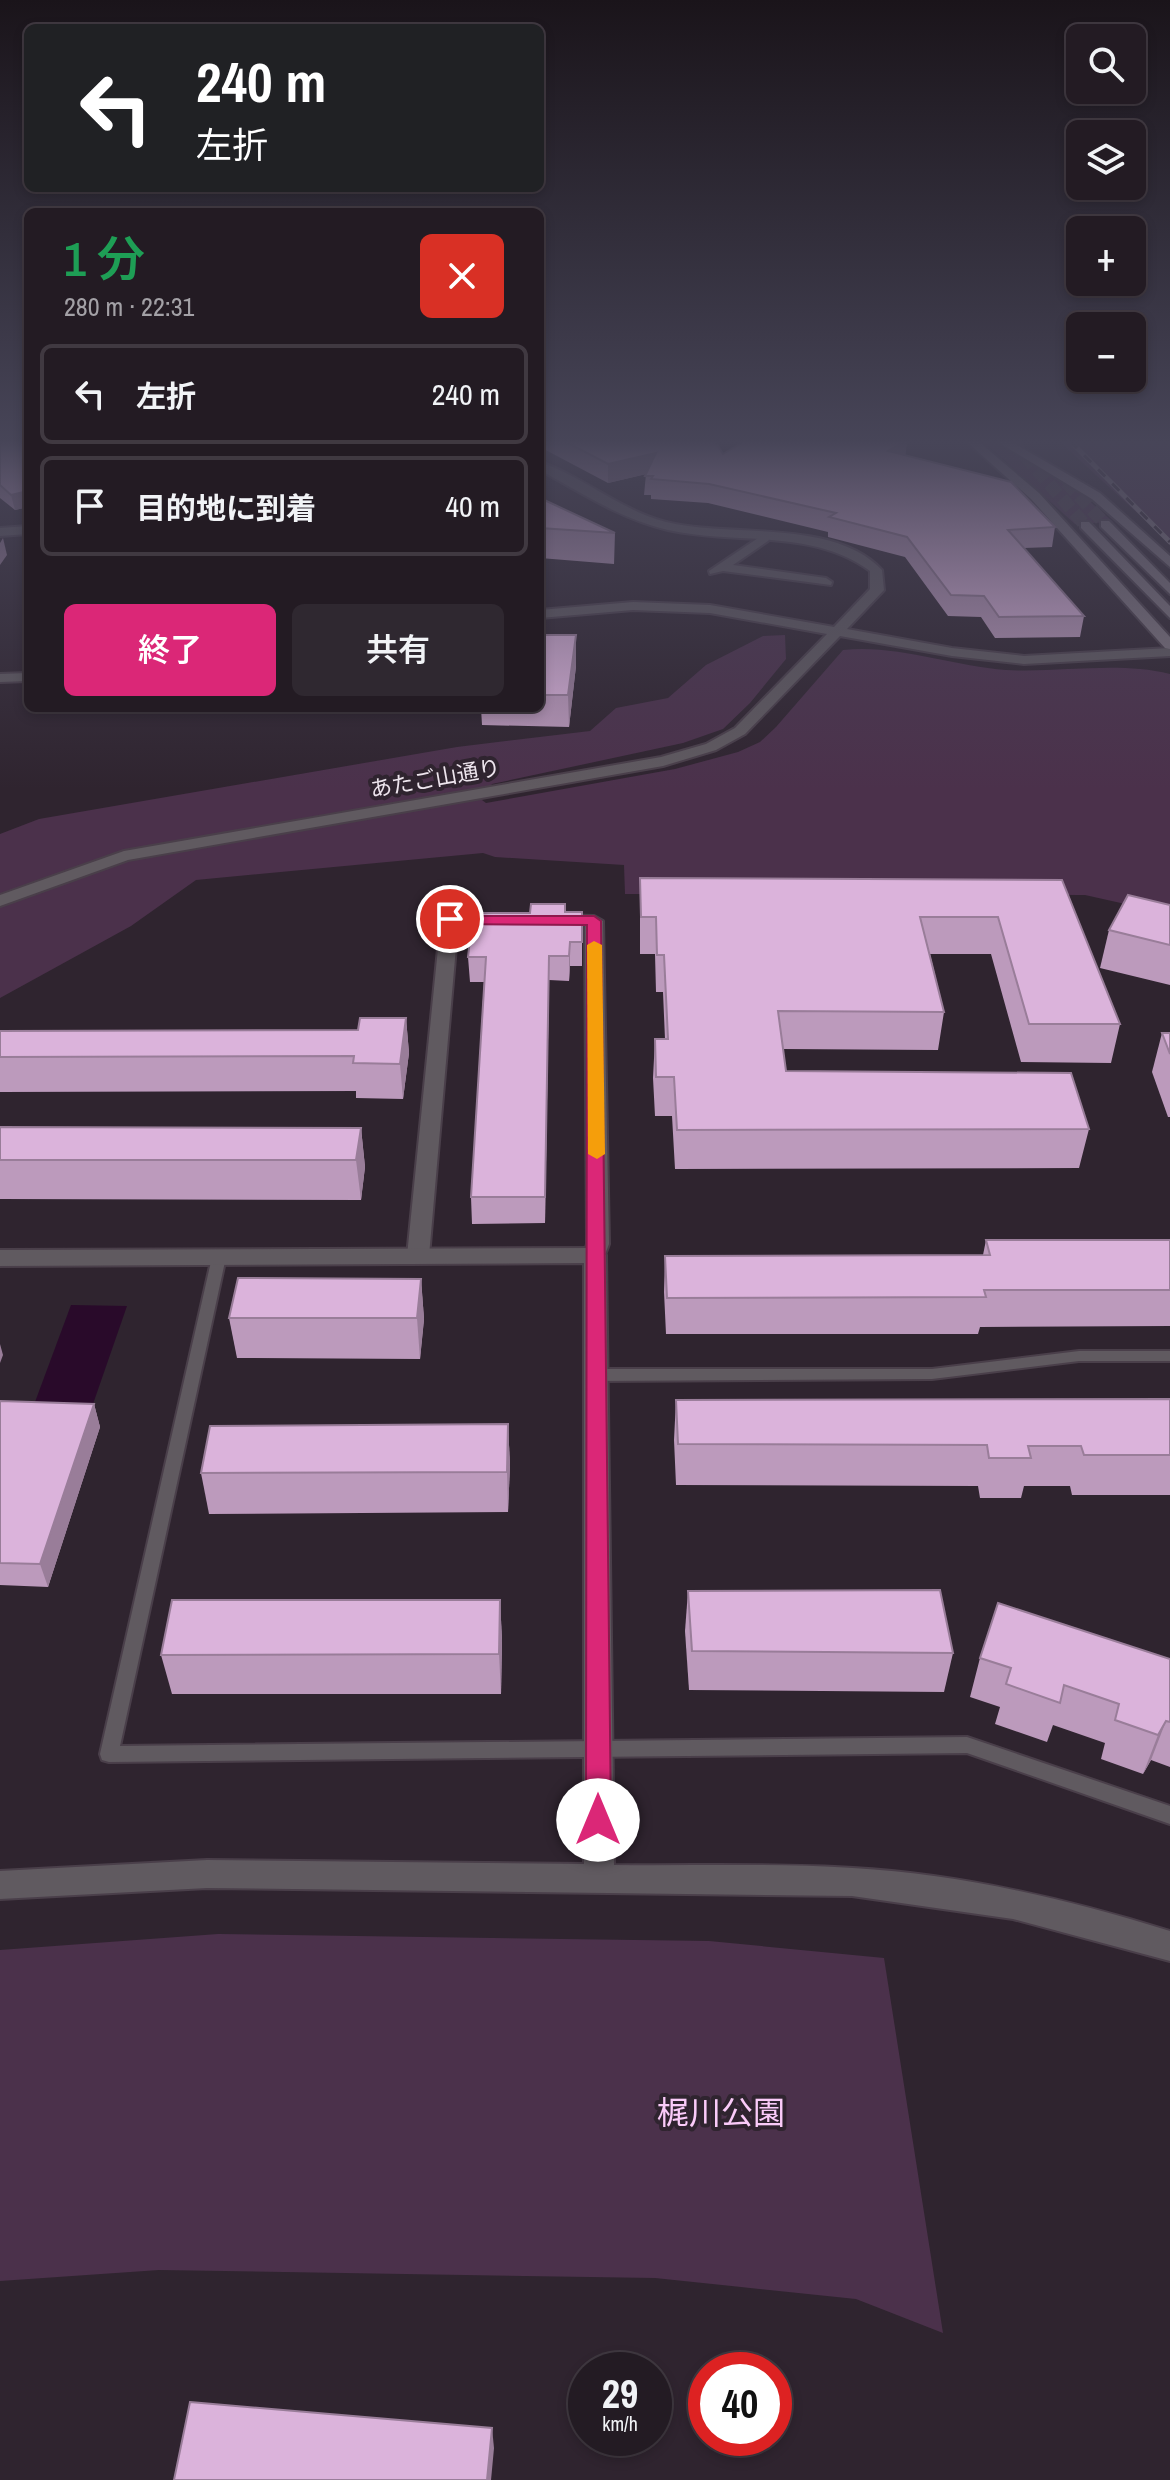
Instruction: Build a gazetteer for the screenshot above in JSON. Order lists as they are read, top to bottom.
{
  "streets": {
    "street": ["あたご山通り"]
  },
  "parks": ["梶川公園"],
  "page": {
    "map_buttons": ["+", "−"],
    "turn": ["240 m", "左折"],
    "heading": ["1 分", "280 m · 22:31"],
    "list": [
      {
        "name": "左折",
        "value": "240 m"
      },
      {
        "name": "目的地に到着",
        "value": "40 m"
      }
    ],
    "buttons": ["終了", "共有"],
    "speed": "29 km/h",
    "limit": "40"
  }
}
